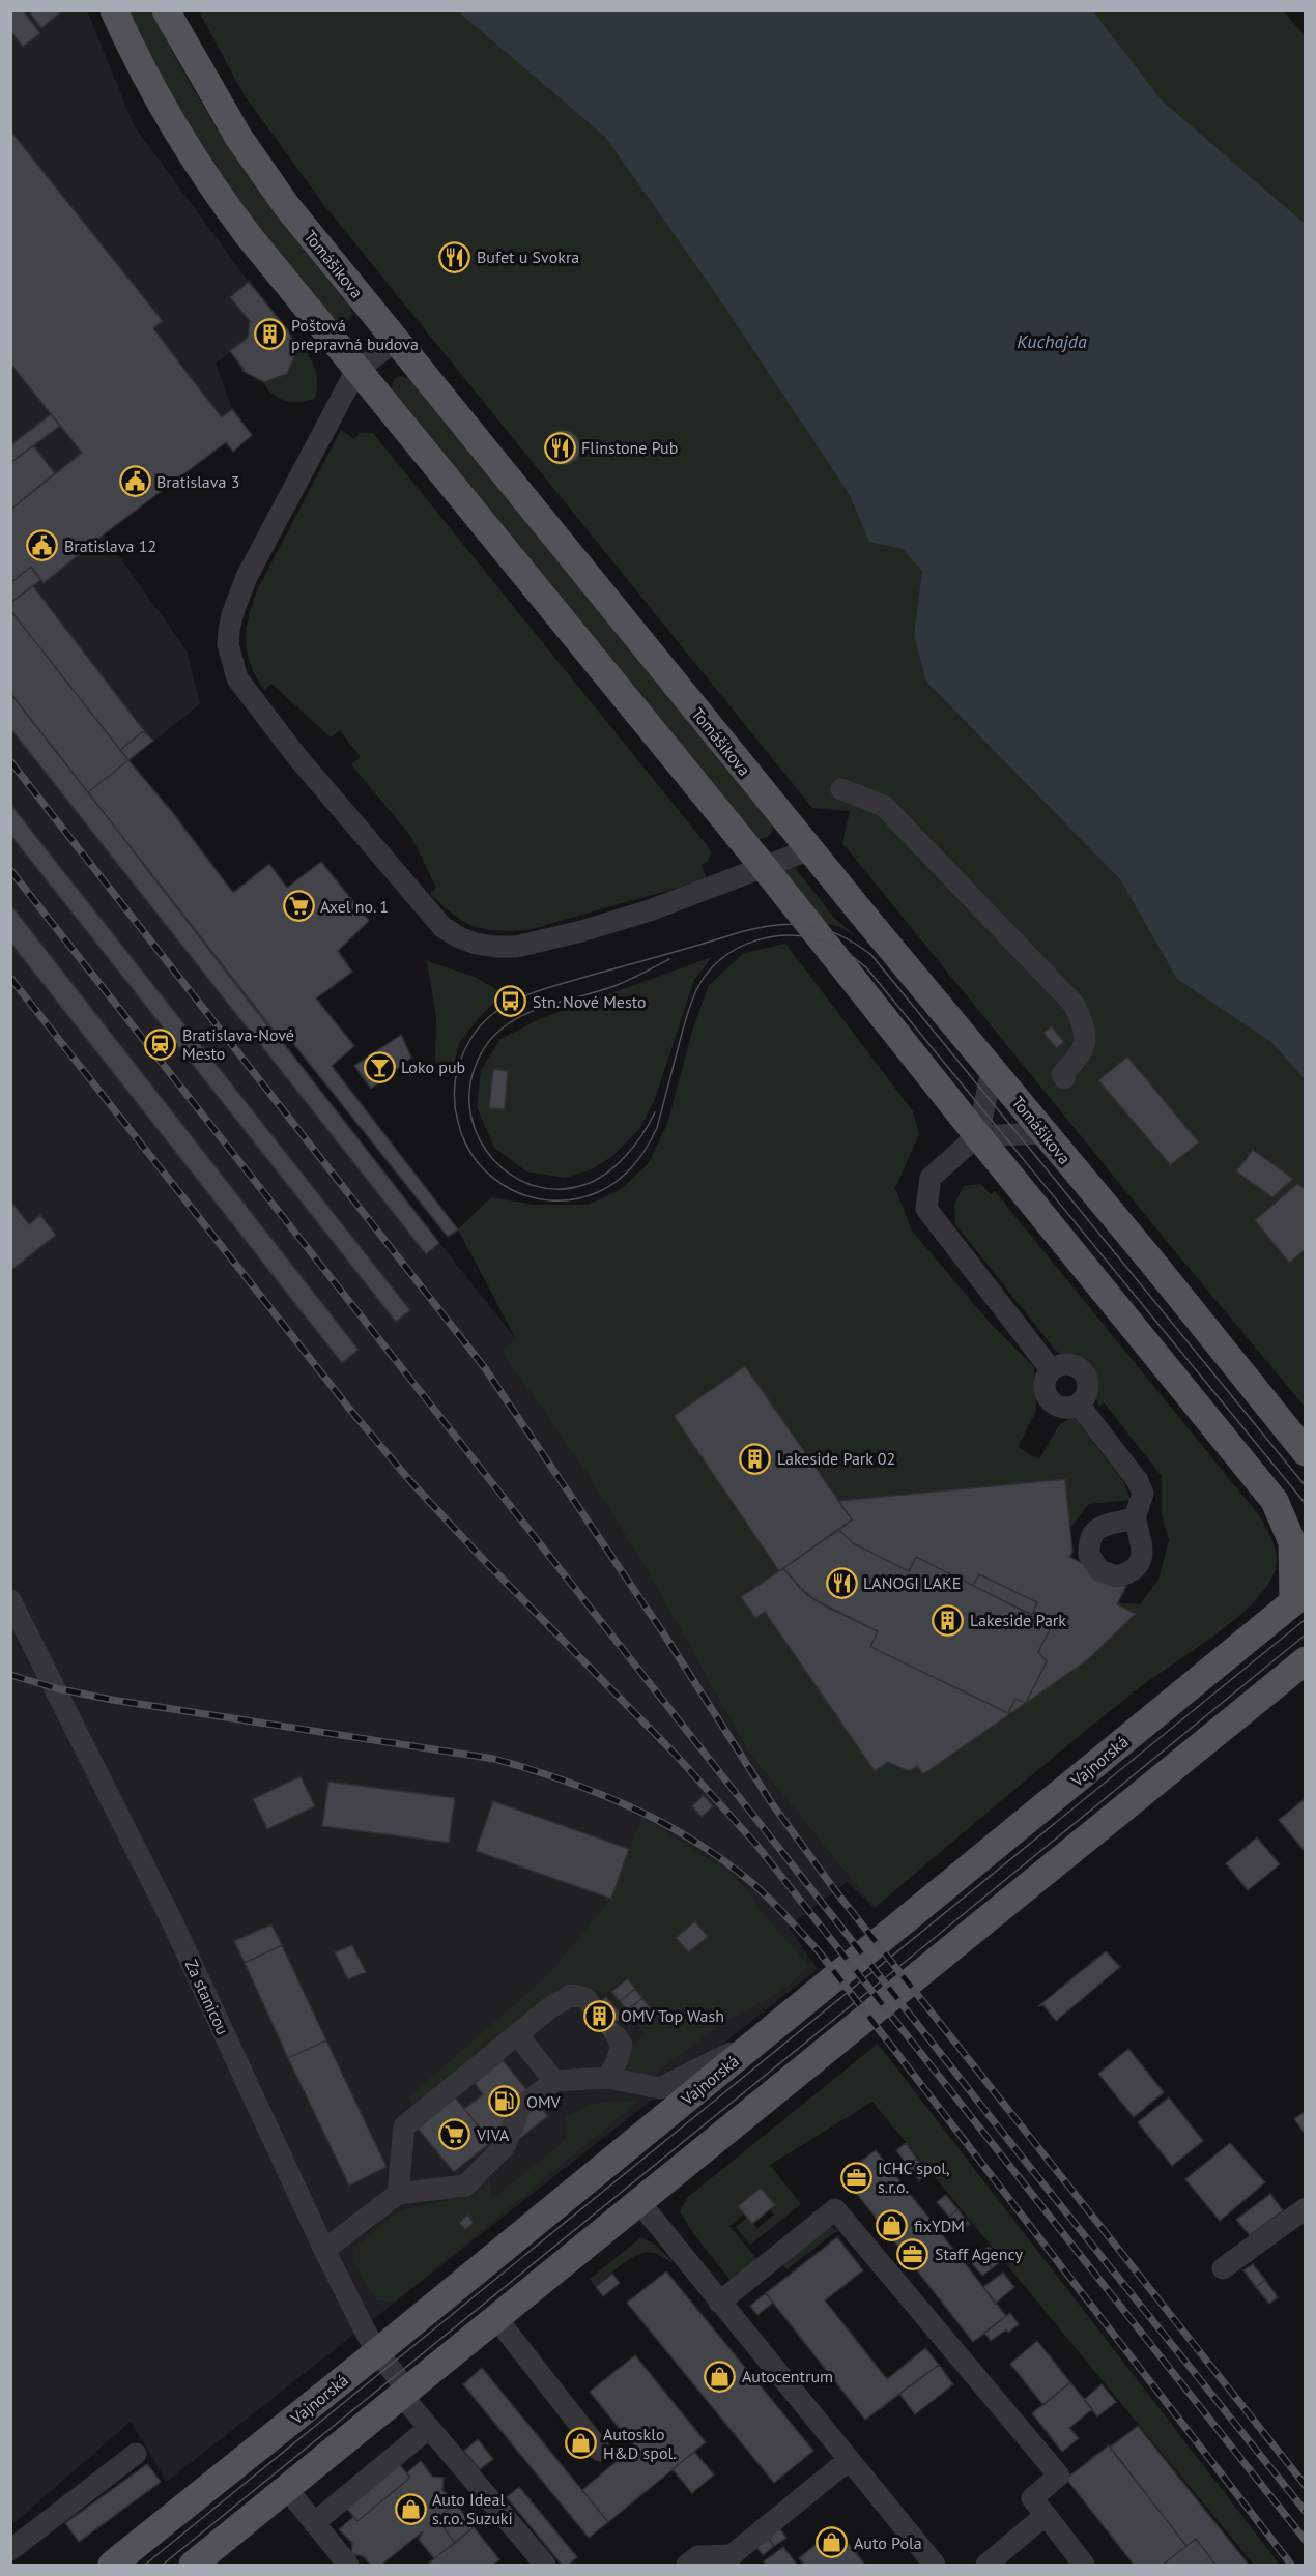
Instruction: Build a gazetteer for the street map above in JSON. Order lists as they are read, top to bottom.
{
  "streets": {
    "main road": ["Tomášikova", "Vajnorská"],
    "street": ["Za stanicou"]
  },
  "crossings": [
    ["Vajnorská", "Za stanicou"]
  ],
  "water": ["Kuchajda"],
  "places": {
    "restaurant": ["Bufet u Svokra", "Flinstone Pub", "LANOGI LAKE"],
    "building": [
      "Poštová prepravná budova",
      "Lakeside Park 02",
      "Lakeside Park",
      "OMV Top Wash"
    ],
    "public building": ["Bratislava 3", "Bratislava 12"],
    "supermarket": ["Axel no. 1", "VIVA"],
    "bus stop": ["Stn. Nové Mesto"],
    "station": ["Bratislava-Nové Mesto"],
    "bar": ["Loko pub"],
    "fuel station": ["OMV"],
    "office": ["ICHC spol, s.r.o.", "Staff Agency"],
    "shop": [
      "fixYDM",
      "Autocentrum",
      "Autosklo H&D spol.",
      "Auto Ideal s.r.o. Suzuki",
      "Auto Pola"
    ]
  }
}
